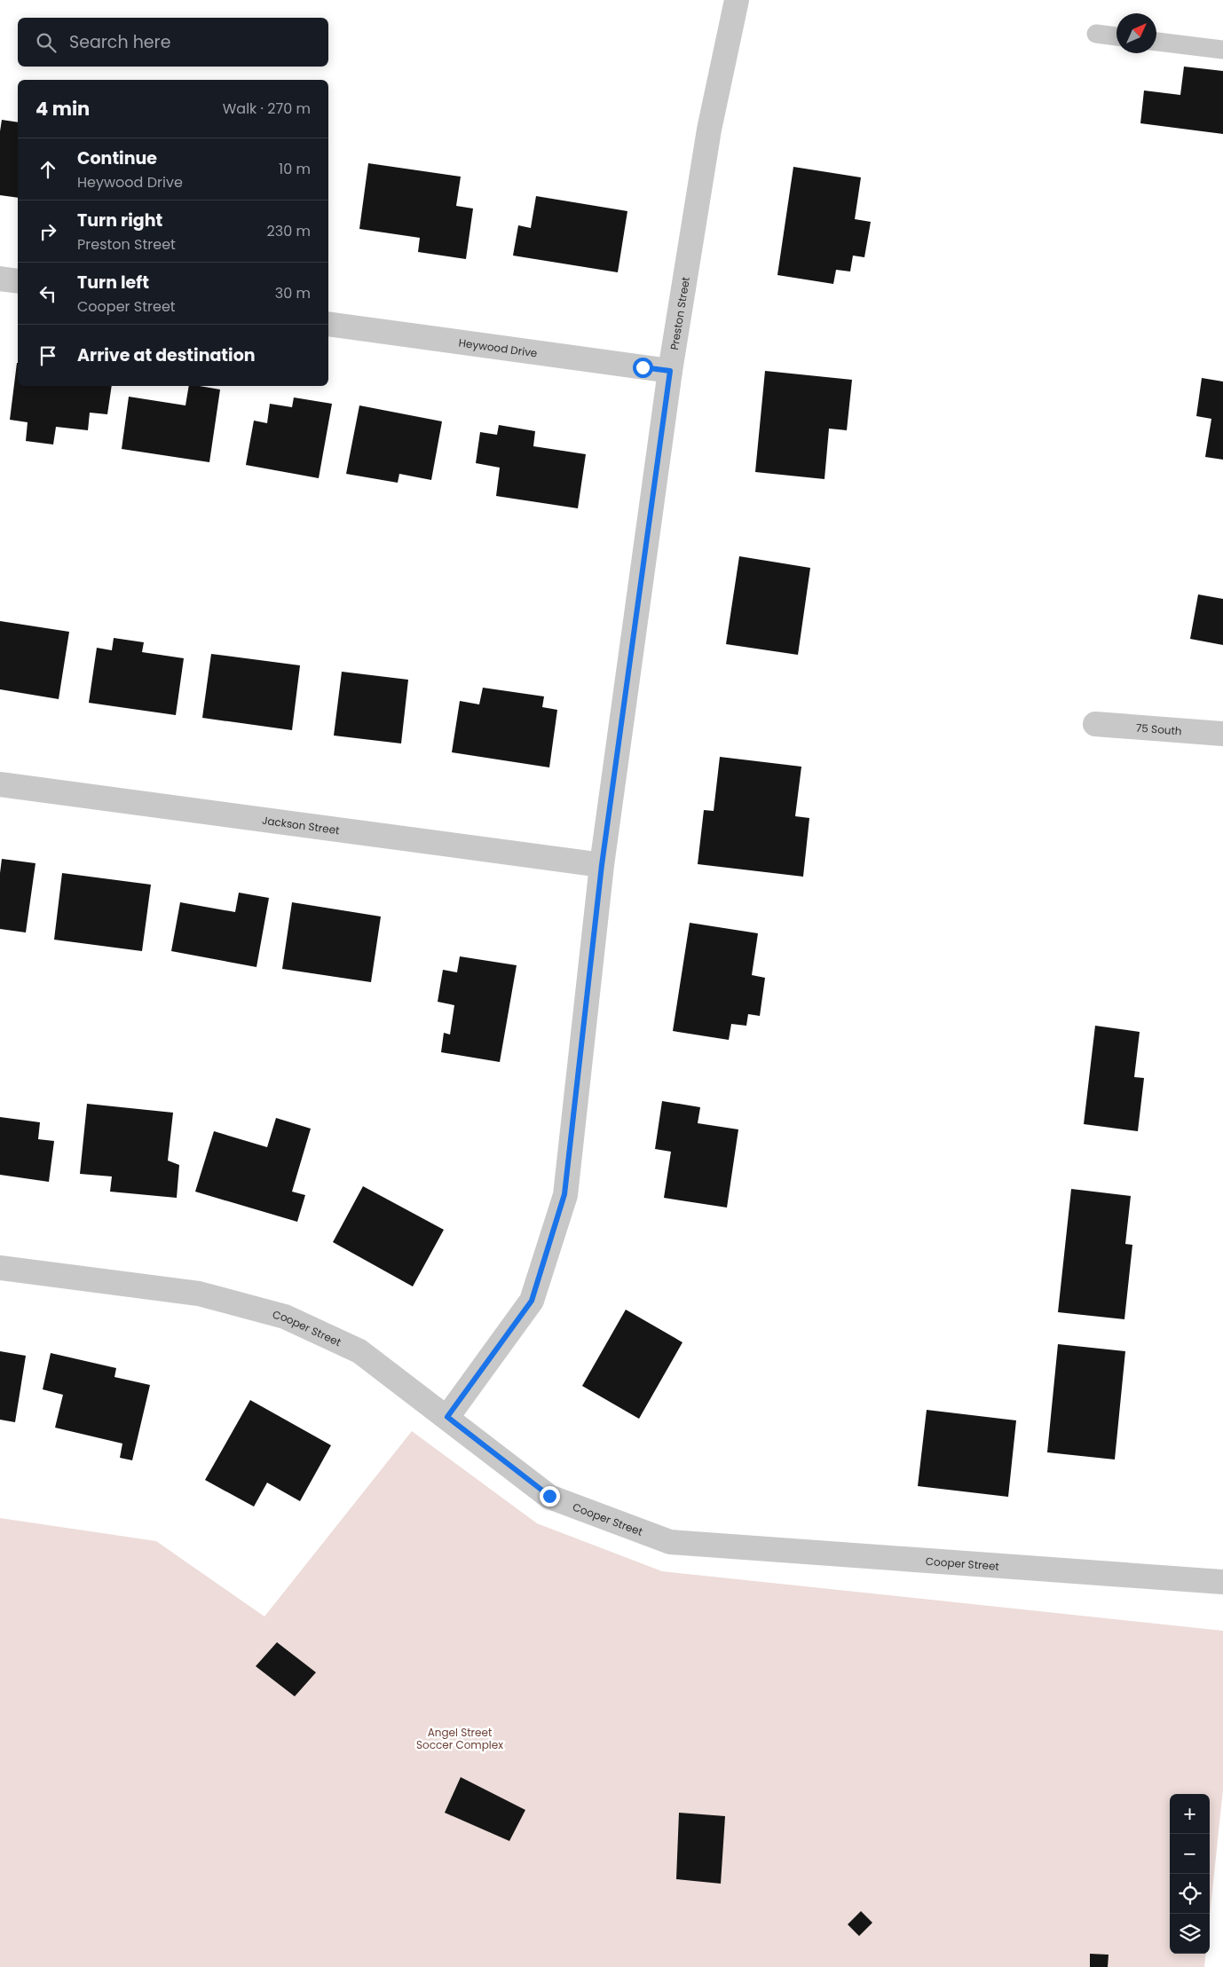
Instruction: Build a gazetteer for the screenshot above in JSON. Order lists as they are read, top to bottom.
{
  "streets": {
    "street": [
      "Preston Street",
      "Heywood Drive",
      "75 South",
      "Jackson Street",
      "Cooper Street"
    ]
  },
  "crossings": [
    ["Preston Street", "Heywood Drive"],
    ["Preston Street", "Jackson Street"],
    ["Preston Street", "Cooper Street"]
  ],
  "parks": ["Angel Street Soccer Complex"],
  "north": "top right",
  "page": {
    "search": "Search here",
    "heading": ["4 min", "Walk · 270 m"],
    "list": [
      ["Continue", "Heywood Drive", "10 m"],
      ["Turn right", "Preston Street", "230 m"],
      ["Turn left", "Cooper Street", "30 m"],
      "Arrive at destination"
    ],
    "map_buttons": ["+", "−"]
  }
}
